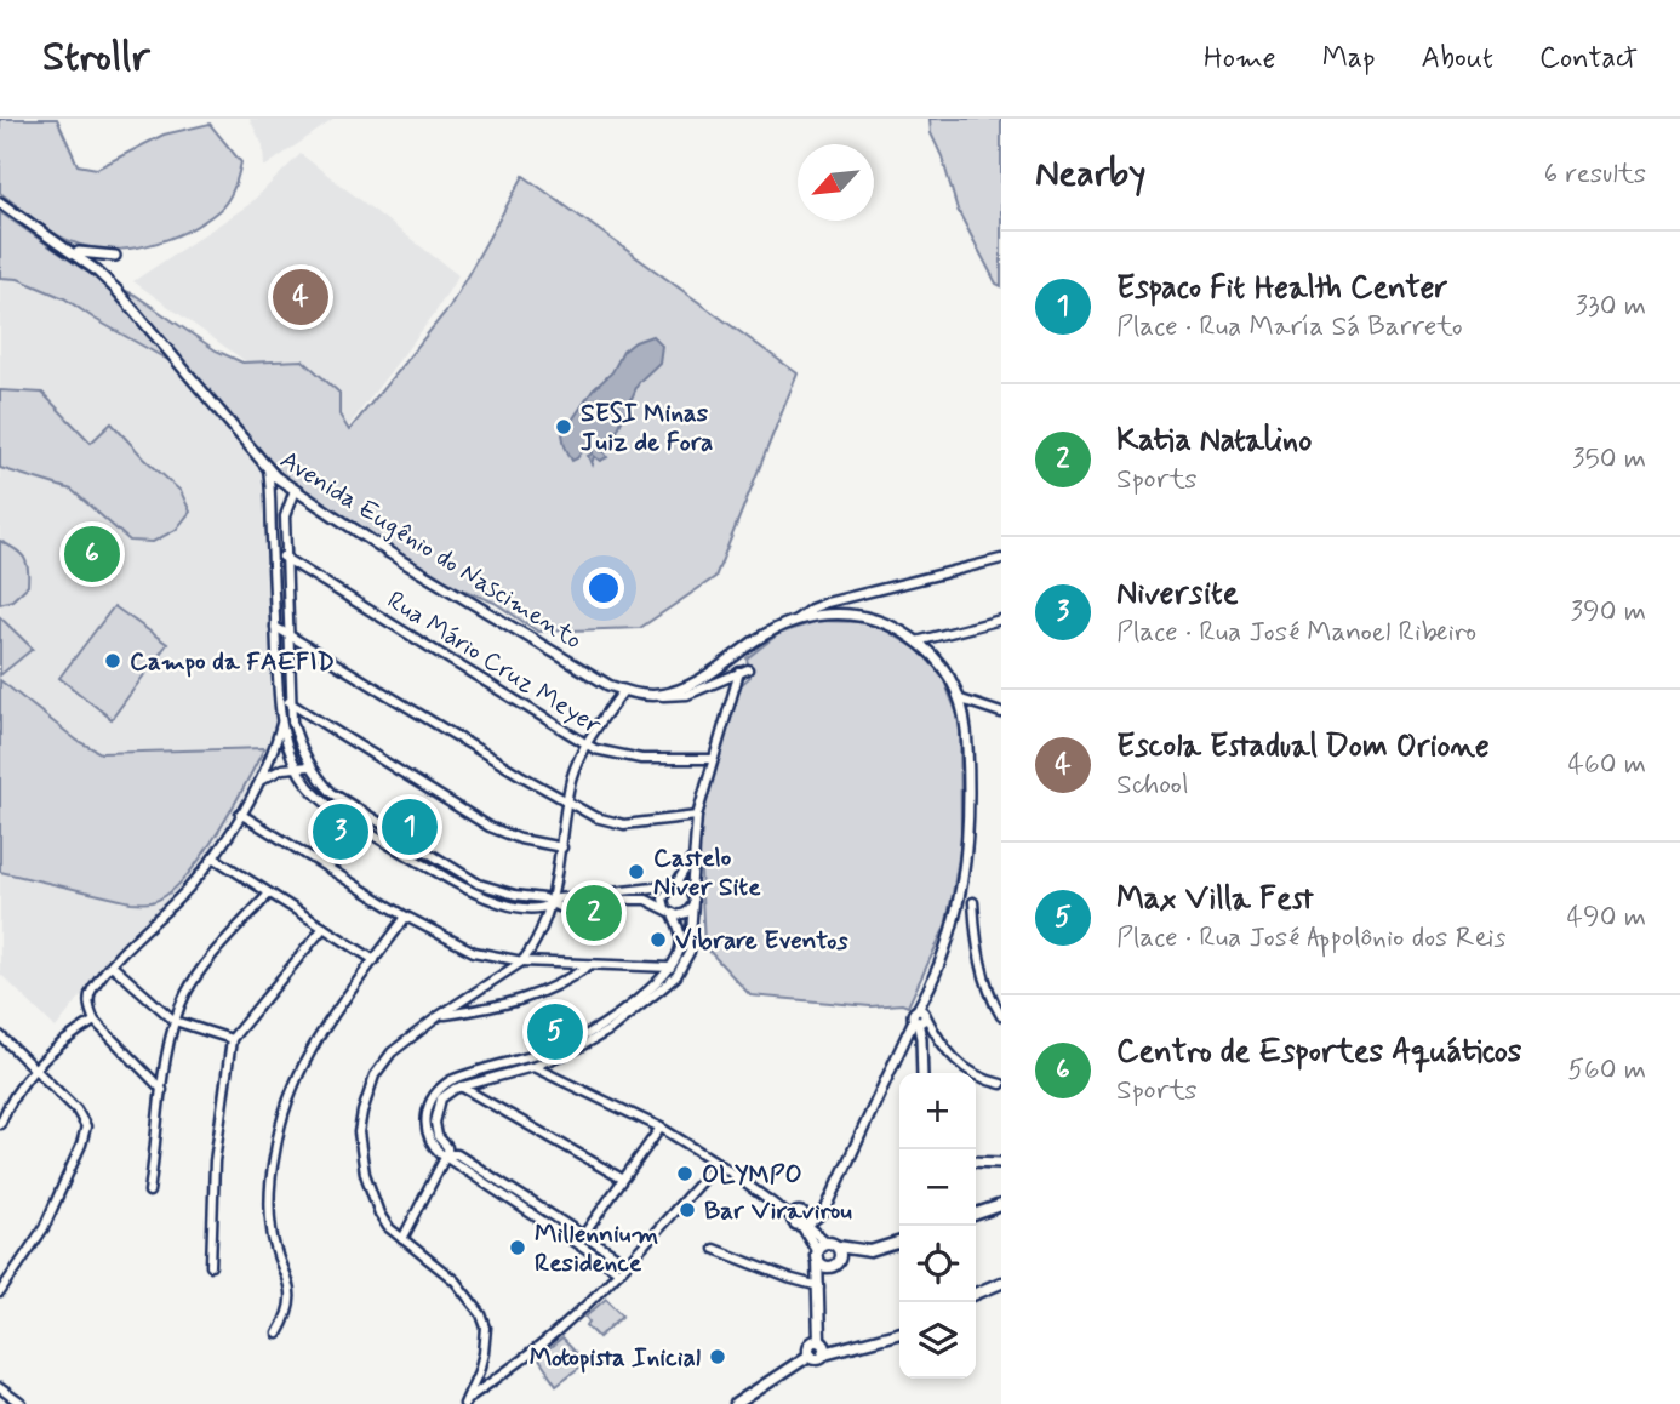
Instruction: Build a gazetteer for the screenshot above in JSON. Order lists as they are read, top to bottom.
{
  "streets": {
    "street": ["Avenida Eugênio do Nascimento", "Rua Mário Cruz Meyer"]
  },
  "places": [
    "SESI Minas Juiz de Fora",
    "Campo da FAEFID",
    "Castelo Niver Site",
    "Vibrare Eventos",
    "OLYMPO",
    "Bar Viravirou",
    "Millennium Residence",
    "Motopista Inicial"
  ],
  "north": "bottom left",
  "page": {
    "header": "Strollr",
    "nav": [
      "Home",
      "Map",
      "About",
      "Contact"
    ],
    "heading": ["Nearby", "6 results"],
    "list": [
      {
        "mark": "1",
        "name": "Espaco Fit Health Center",
        "note": "Place · Rua María Sá Barreto",
        "value": "330 m"
      },
      {
        "mark": "2",
        "name": "Katia Natalino",
        "note": "Sports",
        "value": "350 m"
      },
      {
        "mark": "3",
        "name": "Niversite",
        "note": "Place · Rua José Manoel Ribeiro",
        "value": "390 m"
      },
      {
        "mark": "4",
        "name": "Escola Estadual Dom Orione",
        "note": "School",
        "value": "460 m"
      },
      {
        "mark": "5",
        "name": "Max Villa Fest",
        "note": "Place · Rua José Appolônio dos Reis",
        "value": "490 m"
      },
      {
        "mark": "6",
        "name": "Centro de Esportes Aquáticos",
        "note": "Sports",
        "value": "560 m"
      }
    ],
    "pins": [
      "4",
      "6",
      "1",
      "3",
      "2",
      "5"
    ],
    "map_buttons": ["+", "−"]
  }
}
